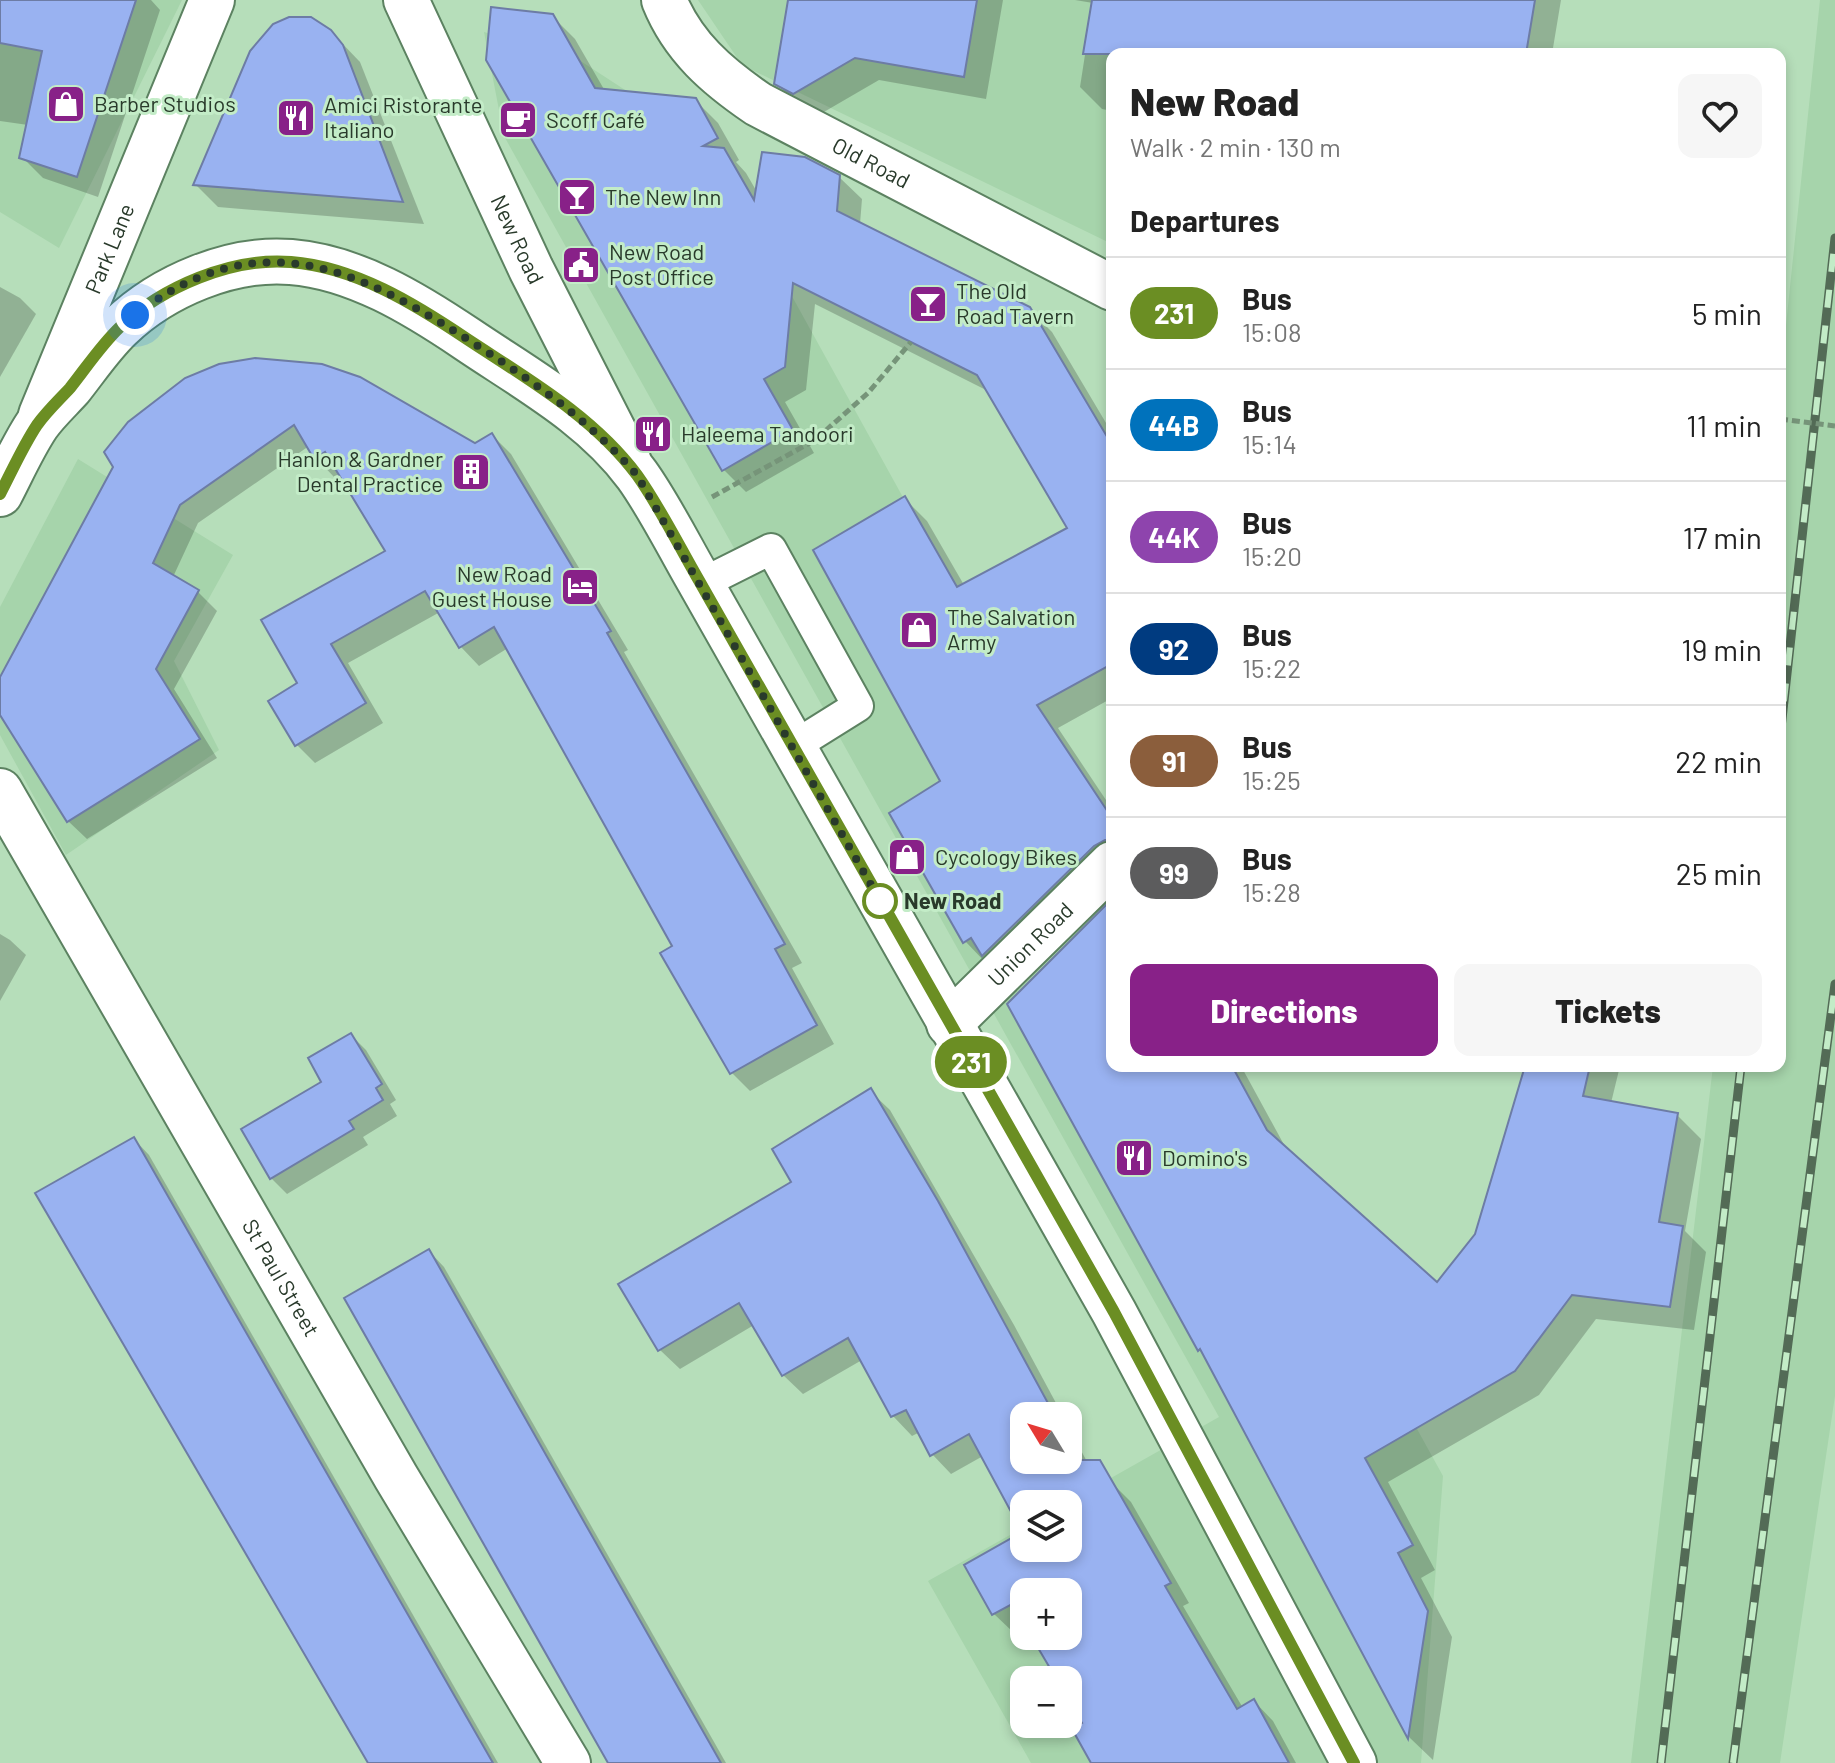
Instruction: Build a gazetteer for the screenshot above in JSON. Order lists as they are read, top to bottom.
{
  "streets": {
    "main road": [
      "Old Road",
      "New Road",
      "Park Lane",
      "Union Road",
      "St Paul Street"
    ]
  },
  "crossings": [
    ["New Road", "Park Lane"],
    ["New Road", "Union Road"]
  ],
  "places": {
    "shop": ["Barber Studios", "The Salvation Army", "Cycology Bikes"],
    "restaurant": ["Amici Ristorante Italiano", "Haleema Tandoori", "Domino's"],
    "cafe": ["Scoff Café"],
    "bar": ["The New Inn", "The Old Road Tavern"],
    "public building": ["New Road Post Office"],
    "building": ["Hanlon & Gardner Dental Practice"],
    "hotel": ["New Road Guest House"],
    "other": ["New Road"]
  },
  "lines": ["bus line 231"],
  "north": "top left",
  "page": {
    "on_map": "231",
    "heading": [
      ["New Road", "Walk · 2 min · 130 m"],
      "Departures"
    ],
    "list": [
      {
        "mark": "231",
        "name": "Bus",
        "note": "15:08",
        "value": "5 min"
      },
      {
        "mark": "44B",
        "name": "Bus",
        "note": "15:14",
        "value": "11 min"
      },
      {
        "mark": "44K",
        "name": "Bus",
        "note": "15:20",
        "value": "17 min"
      },
      {
        "mark": "92",
        "name": "Bus",
        "note": "15:22",
        "value": "19 min"
      },
      {
        "mark": "91",
        "name": "Bus",
        "note": "15:25",
        "value": "22 min"
      },
      {
        "mark": "99",
        "name": "Bus",
        "note": "15:28",
        "value": "25 min"
      }
    ],
    "buttons": ["Directions", "Tickets"],
    "map_buttons": ["+", "−"]
  }
}
